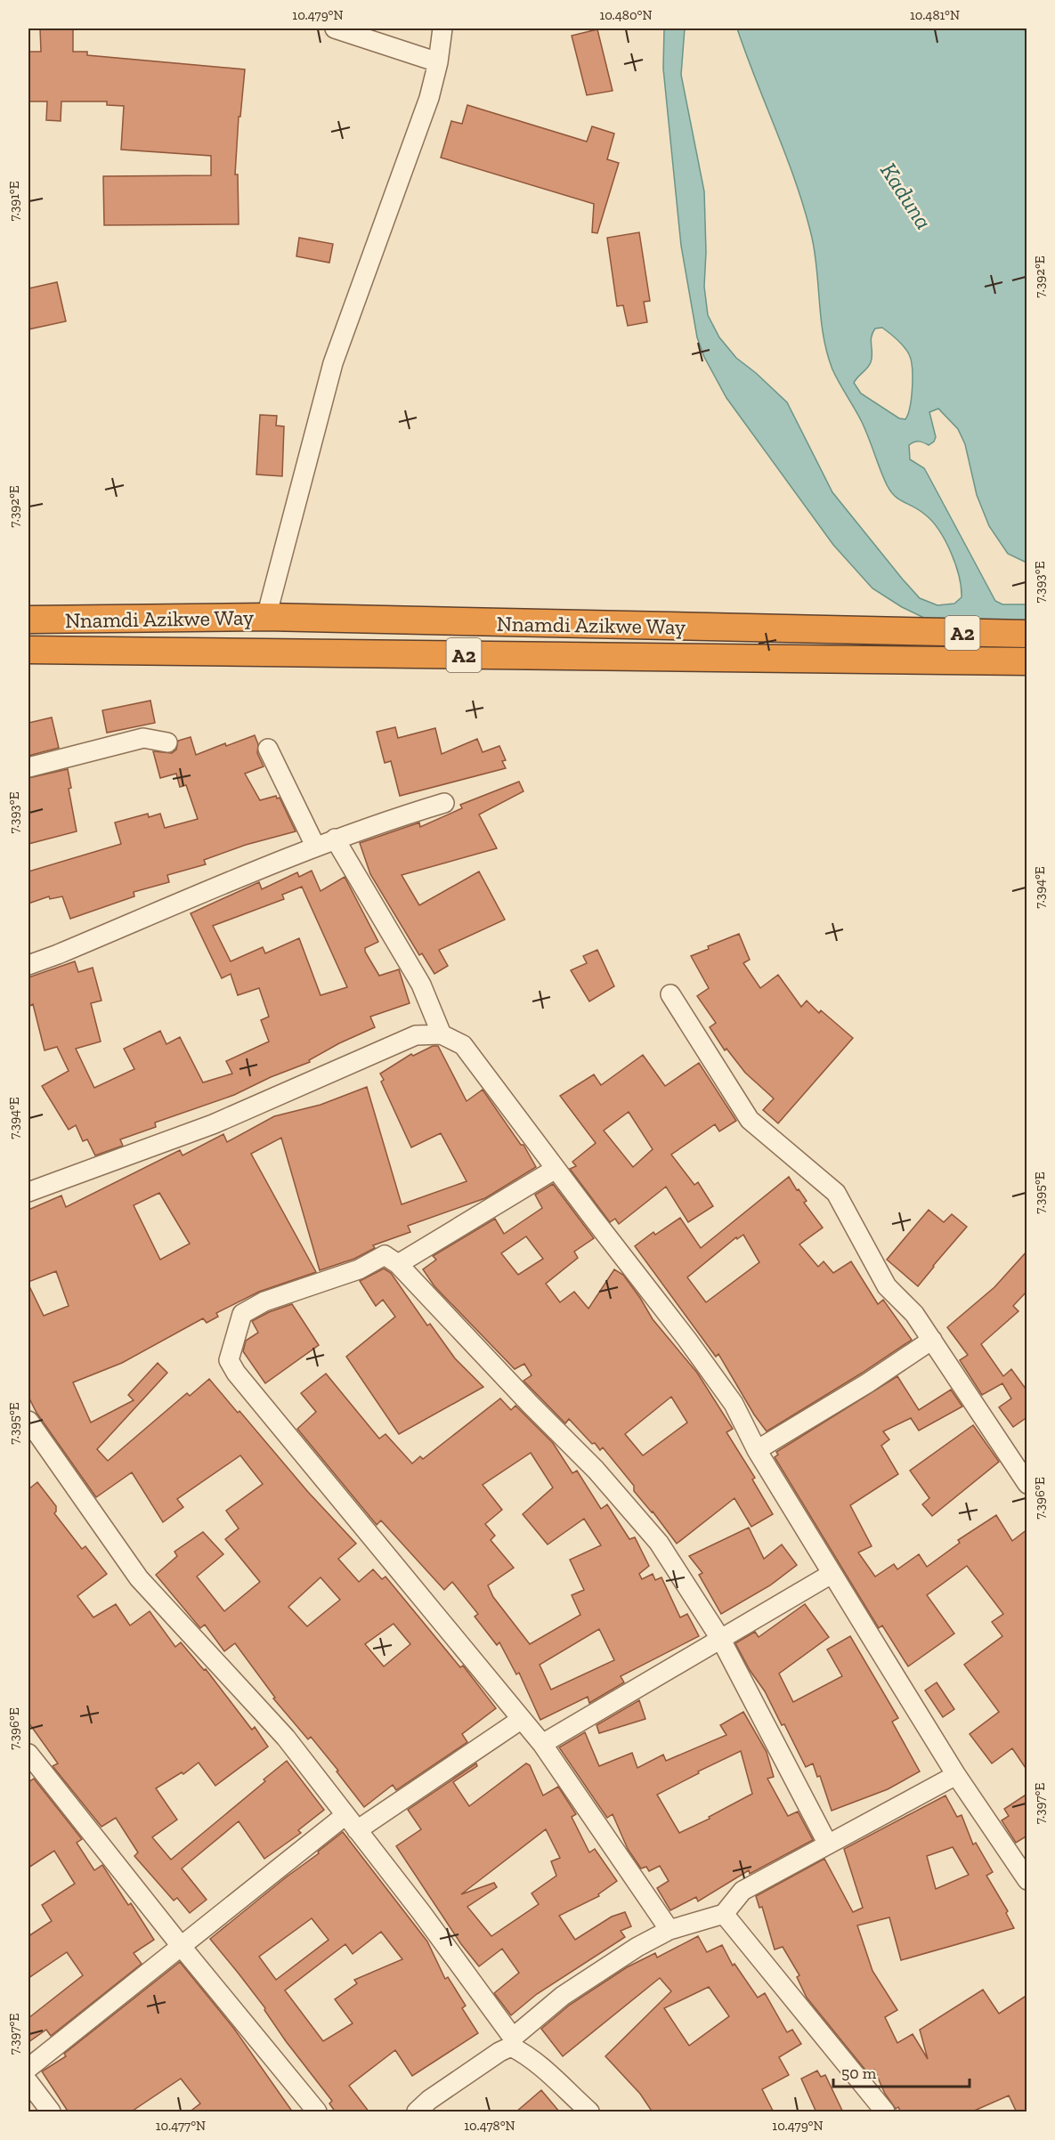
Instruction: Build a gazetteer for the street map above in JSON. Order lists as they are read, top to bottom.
{
  "streets": {
    "highway": ["Nnamdi Azikwe Way", "A2"]
  },
  "water": ["Kaduna"],
  "scale_bar": "50 m",
  "coordinates": [
    "10.479°N",
    "10.480°N",
    "10.481°N",
    "7.391°E",
    "7.392°E",
    "7.393°E",
    "7.394°E",
    "7.395°E",
    "7.396°E",
    "7.397°E",
    "10.477°N",
    "10.478°N"
  ]
}
